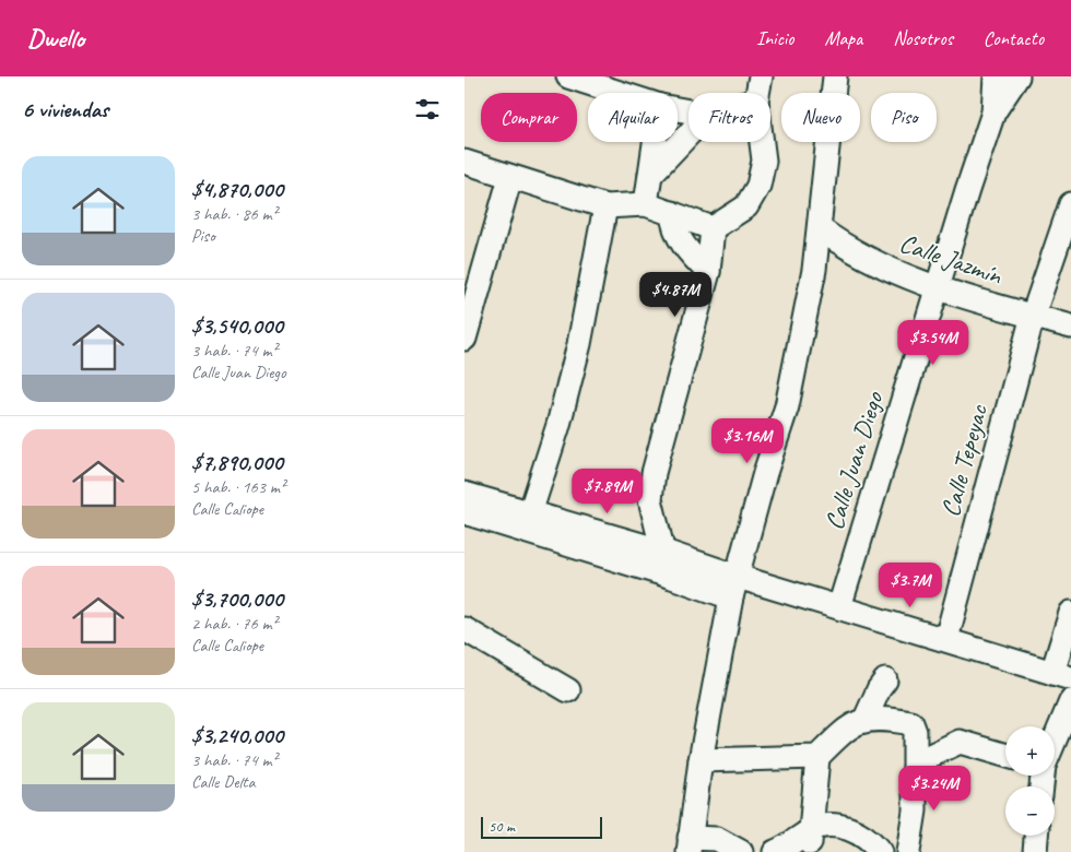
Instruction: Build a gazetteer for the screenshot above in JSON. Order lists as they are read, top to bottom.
{
  "streets": {
    "street": ["Calle Jazmín", "Calle Juan Diego", "Calle Tepeyac"]
  },
  "crossings": [
    ["Calle Jazmín", "Calle Juan Diego"],
    ["Calle Jazmín", "Calle Tepeyac"]
  ],
  "scale_bar": "50 m",
  "page": {
    "header": "Dwello",
    "nav": [
      "Inicio",
      "Mapa",
      "Nosotros",
      "Contacto"
    ],
    "heading": "6 viviendas",
    "chip": [
      "Comprar",
      "Alquilar",
      "Filtros",
      "Nuevo",
      "Piso"
    ],
    "list": [
      {
        "name": "$4,870,000",
        "note": "3 hab. · 86 m² · Piso"
      },
      {
        "name": "$3,540,000",
        "note": "3 hab. · 74 m² · Calle Juan Diego"
      },
      {
        "name": "$7,890,000",
        "note": "5 hab. · 163 m² · Calle Caliope"
      },
      {
        "name": "$3,700,000",
        "note": "2 hab. · 76 m² · Calle Caliope"
      },
      {
        "name": "$3,240,000",
        "note": "3 hab. · 74 m² · Calle Delta"
      }
    ],
    "price": [
      "$4.87M",
      "$3.54M",
      "$3.16M",
      "$7.89M",
      "$3.7M",
      "$3.24M"
    ],
    "map_buttons": ["+", "−"],
    "scale": "50 m"
  }
}
